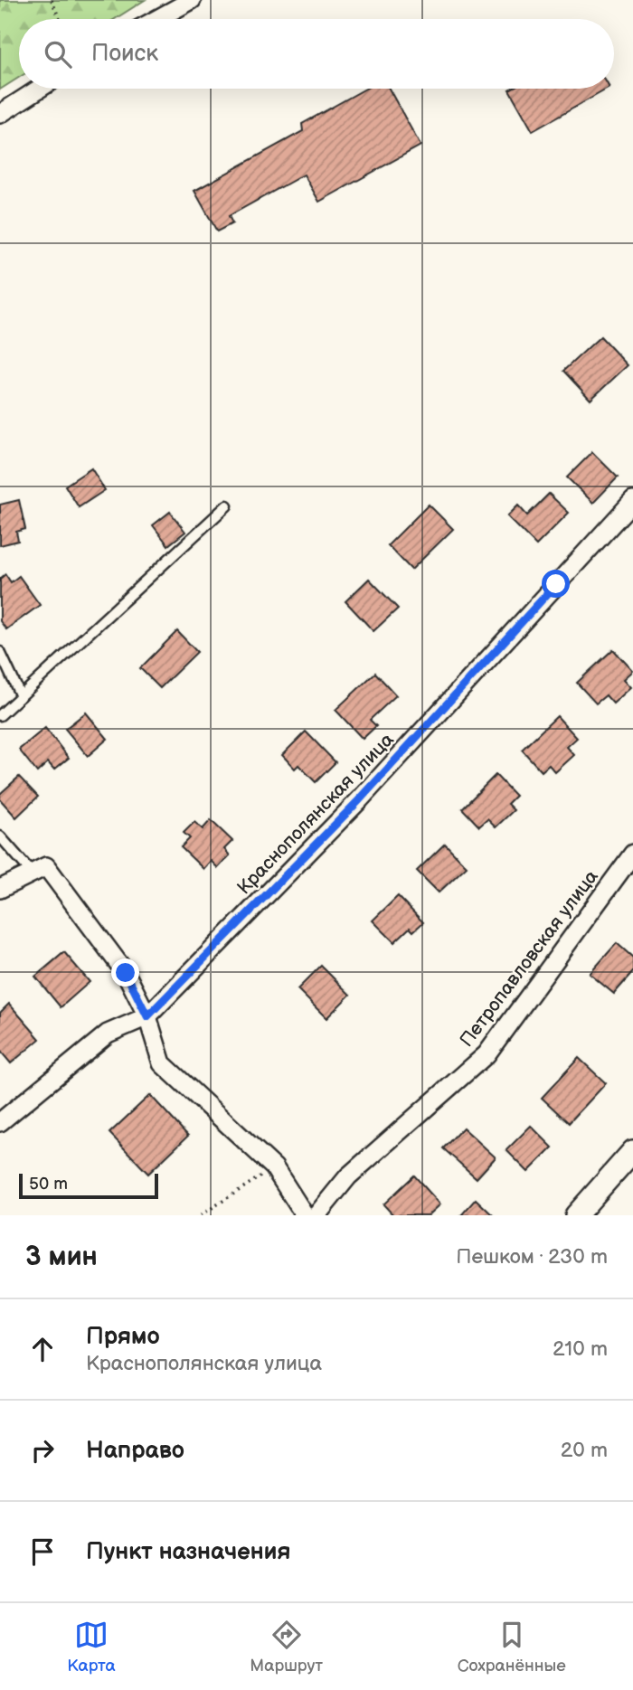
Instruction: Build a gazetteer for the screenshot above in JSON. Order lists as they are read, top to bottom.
{
  "streets": {
    "street": ["Краснополянская улица", "Петропавловская улица"]
  },
  "scale_bar": "50 m",
  "page": {
    "search": "Поиск",
    "scale": "50 m",
    "heading": ["3 мин", "Пешком · 230 m"],
    "list": [
      ["Прямо", "Краснополянская улица", "210 m"],
      ["Направо", "20 m"],
      "Пункт назначения"
    ],
    "nav": ["Карта", "Маршрут", "Сохранённые"]
  }
}
